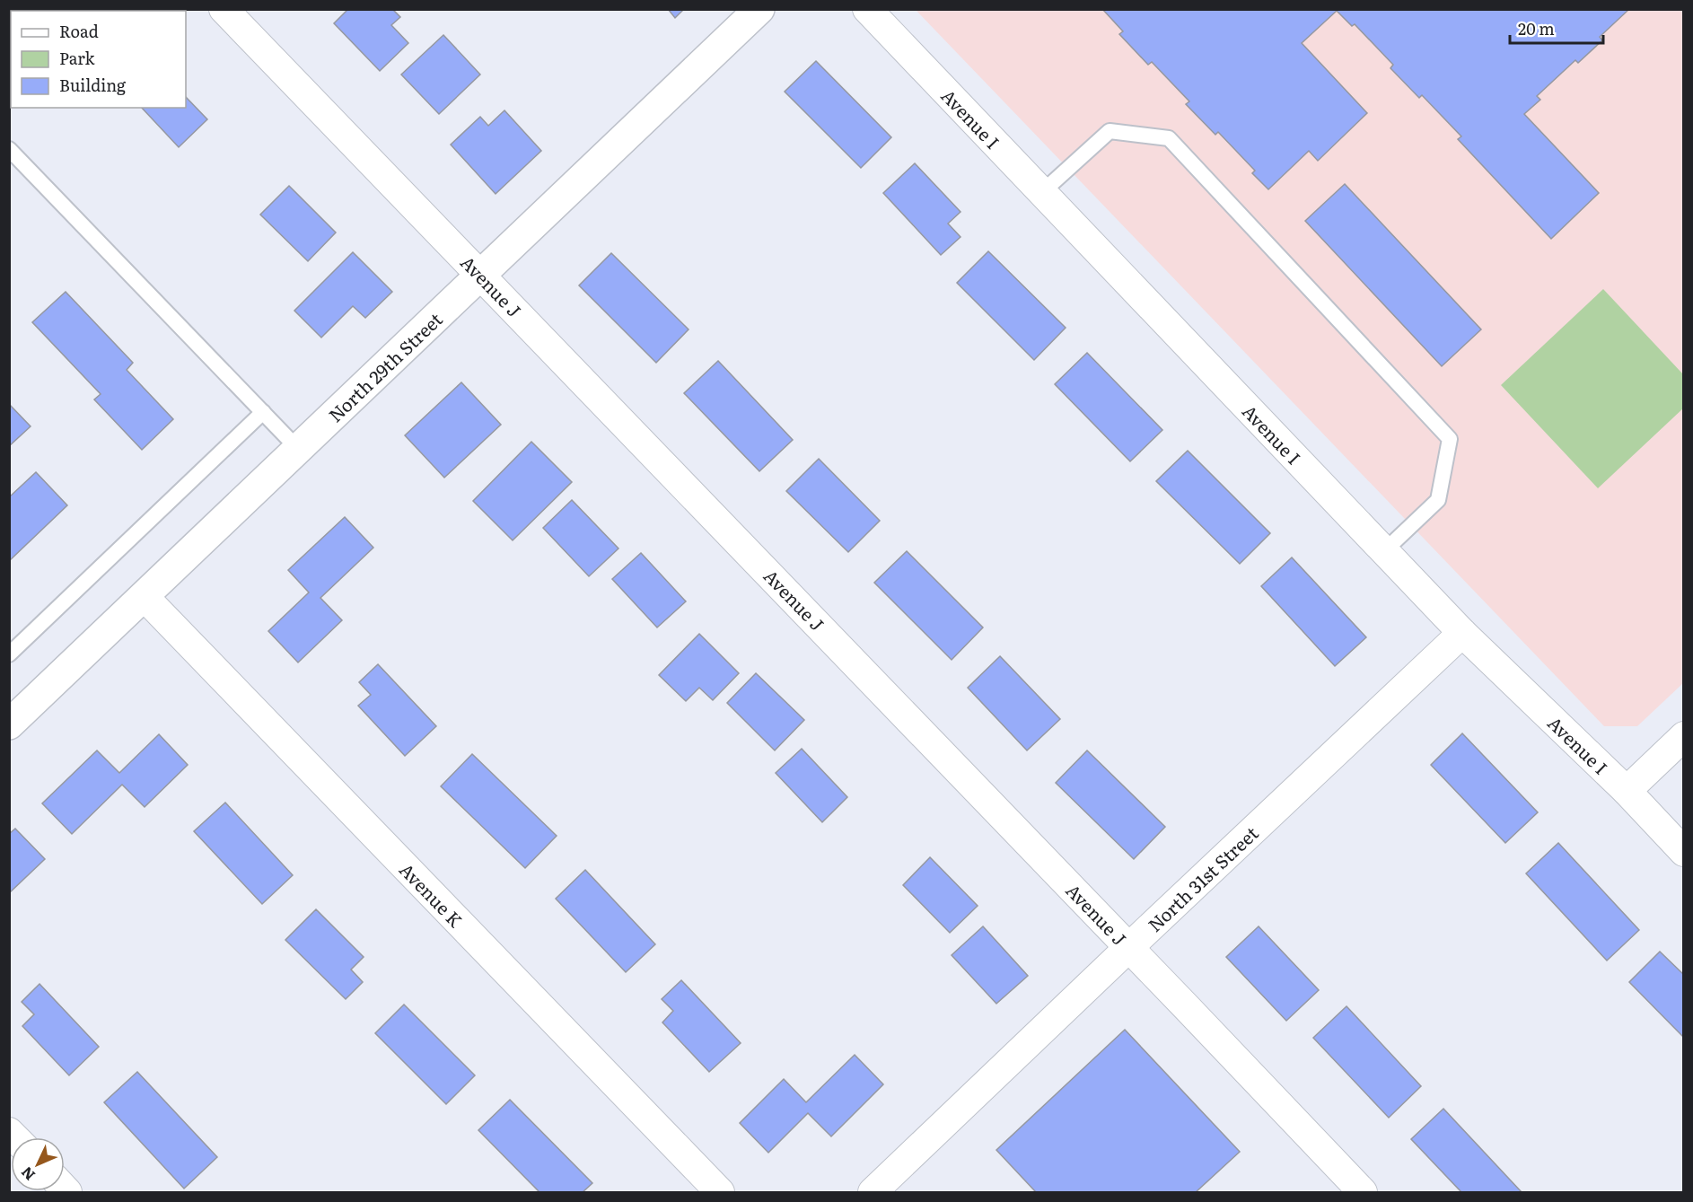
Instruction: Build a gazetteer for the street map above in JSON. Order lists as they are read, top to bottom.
{
  "streets": {
    "street": [
      "Avenue I",
      "Avenue J",
      "North 29th Street",
      "North 31st Street",
      "Avenue K"
    ]
  },
  "crossings": [
    ["Avenue I", "North 31st Street"],
    ["Avenue J", "North 29th Street"],
    ["Avenue J", "North 31st Street"],
    ["North 29th Street", "Avenue K"]
  ],
  "legend": ["Road", "Park", "Building"],
  "scale_bar": "20 m",
  "north": "bottom left"
}
